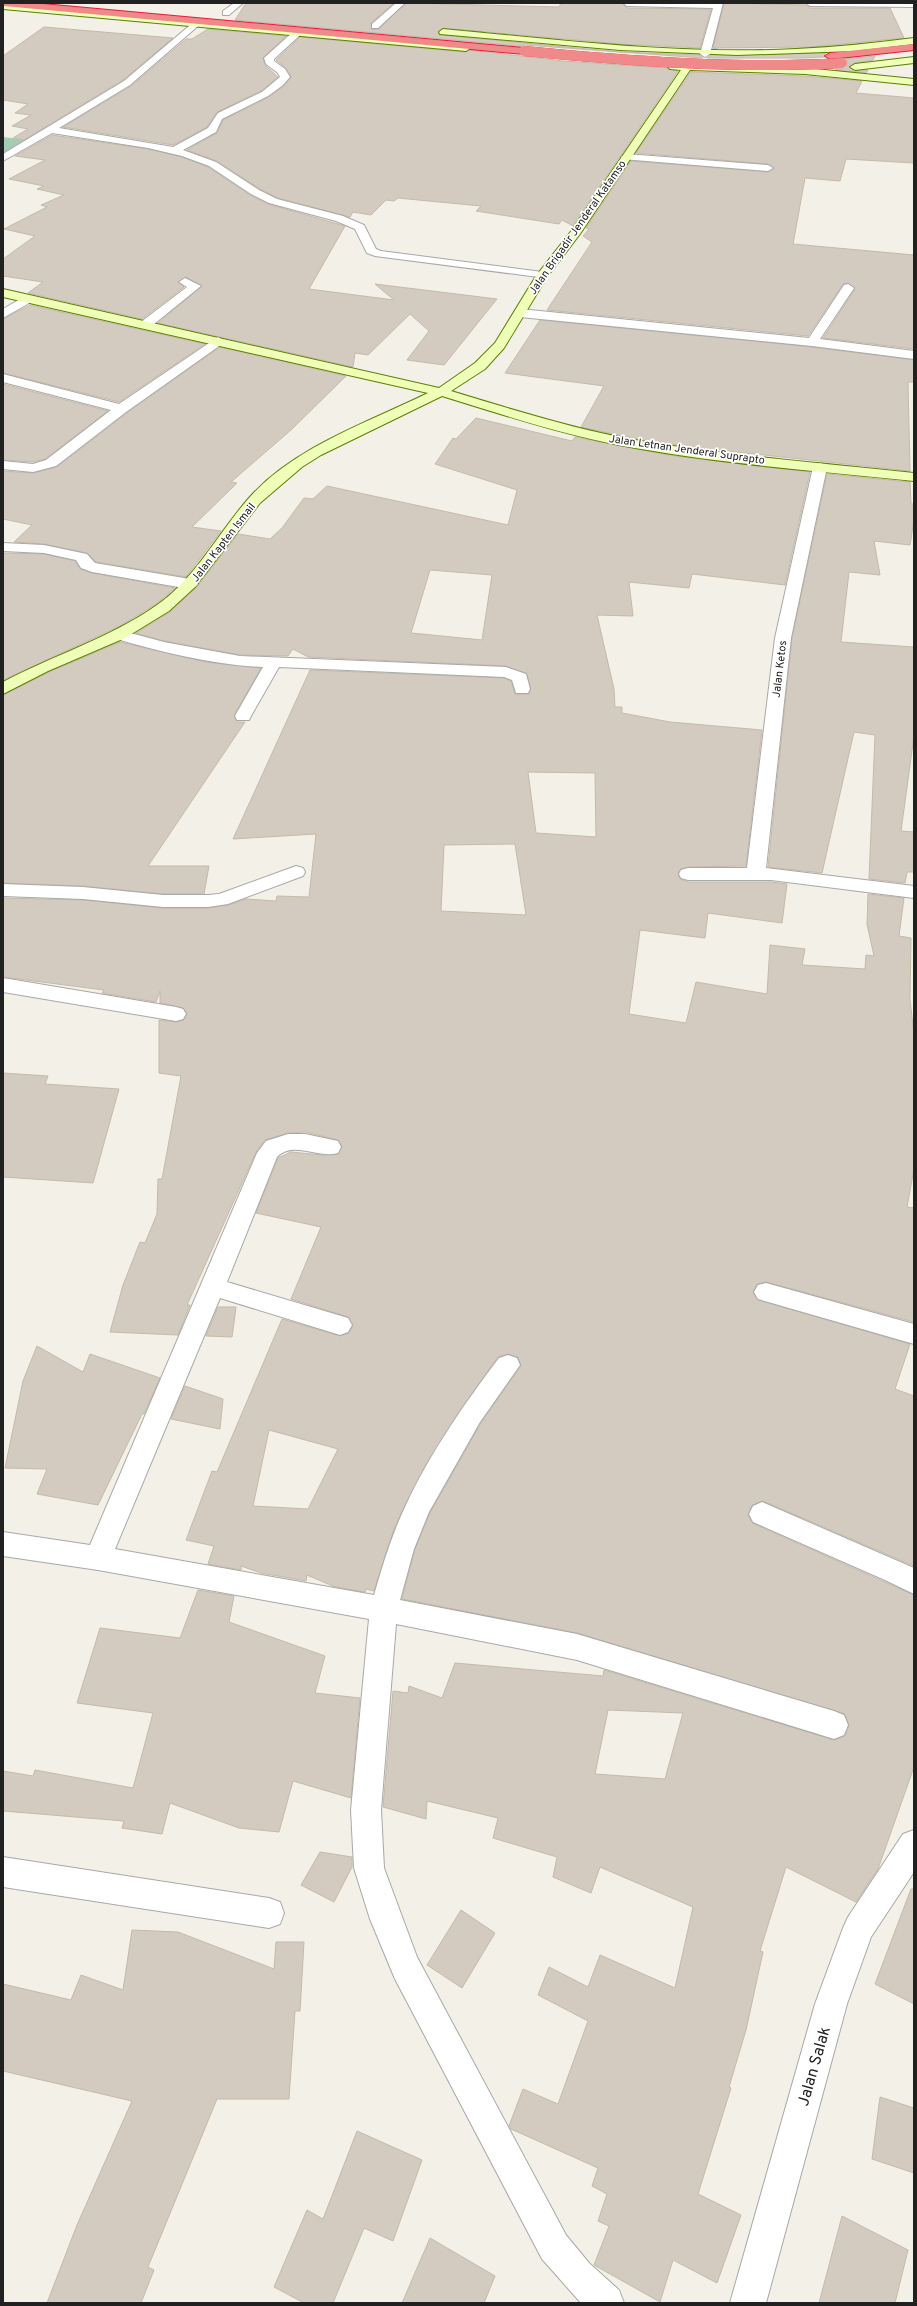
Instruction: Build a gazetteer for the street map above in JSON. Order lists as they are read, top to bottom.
{
  "streets": {
    "street": [
      "Jalan Brigadir Jenderal Katamso",
      "Jalan Letnan Jenderal Suprapto",
      "Jalan Kapten Ismail",
      "Jalan Ketos",
      "Jalan Salak"
    ]
  },
  "crossings": [
    ["Jalan Brigadir Jenderal Katamso", "Jalan Letnan Jenderal Suprapto"],
    ["Jalan Brigadir Jenderal Katamso", "Jalan Kapten Ismail"],
    ["Jalan Letnan Jenderal Suprapto", "Jalan Kapten Ismail"],
    ["Jalan Letnan Jenderal Suprapto", "Jalan Ketos"]
  ]
}
